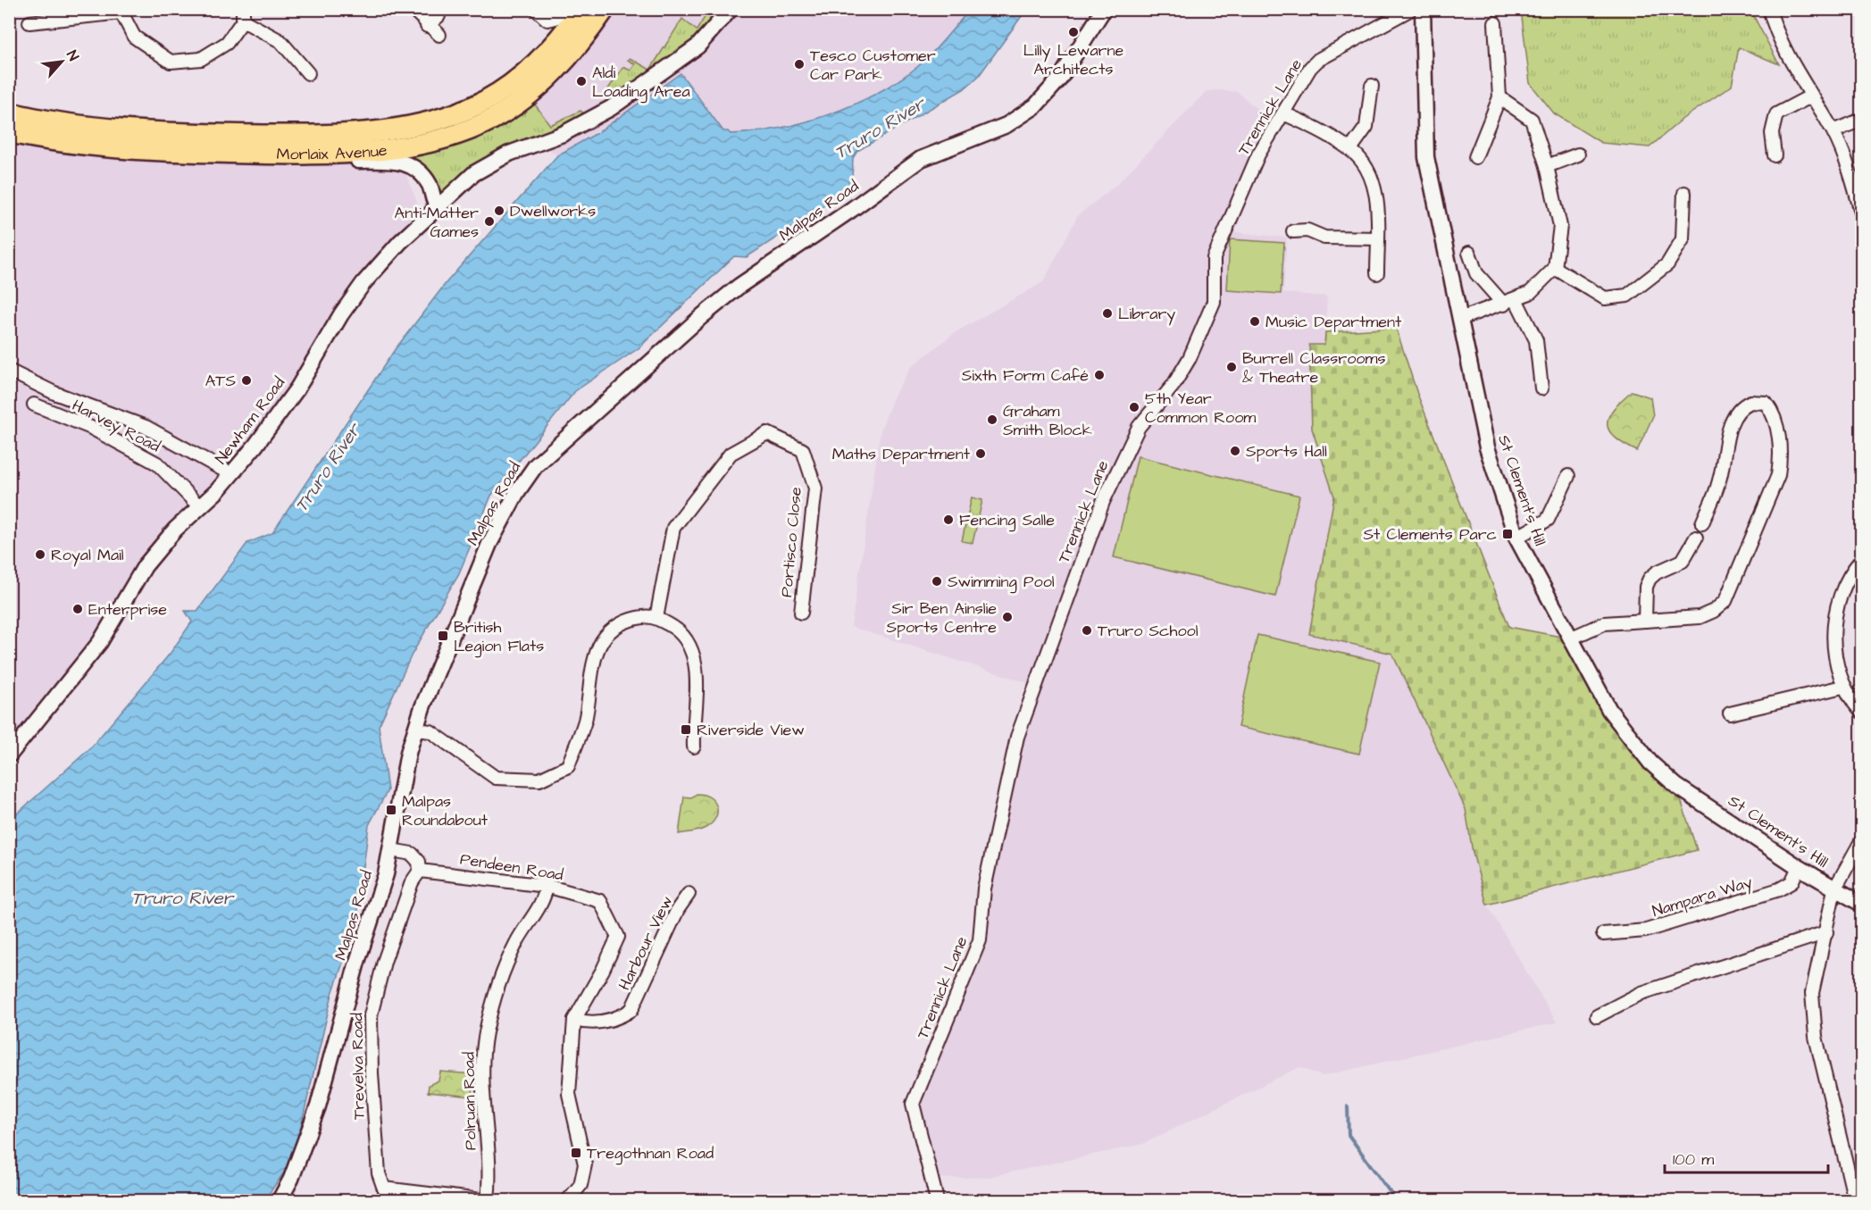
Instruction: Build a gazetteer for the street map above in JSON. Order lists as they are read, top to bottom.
{
  "streets": {
    "highway": ["Morlaix Avenue"],
    "street": [
      "Trennick Lane",
      "Malpas Road",
      "Newham Road",
      "Harvey Road",
      "St Clement's Hill",
      "Portisco Close",
      "Pendeen Road",
      "Nampara Way",
      "Harbour View",
      "Trevelva Road",
      "Polruan Road"
    ]
  },
  "crossings": [
    ["Newham Road", "Harvey Road"],
    ["St Clement's Hill", "Nampara Way"],
    ["Pendeen Road", "Harbour View"],
    ["Pendeen Road", "Trevelva Road"],
    ["Pendeen Road", "Polruan Road"]
  ],
  "water": ["Truro River"],
  "places": {
    "other": [
      "Lilly Lewarne Architects",
      "Tesco Customer Car Park",
      "Aldi Loading Area",
      "Dwellworks",
      "Anti-Matter Games",
      "Library",
      "Music Department",
      "Burrell Classrooms & Theatre",
      "Sixth Form Café",
      "ATS",
      "5th Year Common Room",
      "Graham Smith Block",
      "Sports Hall",
      "Maths Department",
      "Fencing Salle",
      "Royal Mail",
      "Swimming Pool",
      "Enterprise",
      "Sir Ben Ainslie Sports Centre",
      "Truro School"
    ],
    "transit": [
      "St Clements Parc",
      "British Legion Flats",
      "Riverside View",
      "Malpas Roundabout",
      "Tregothnan Road"
    ]
  },
  "scale_bar": "100 m",
  "north": "top right"
}
